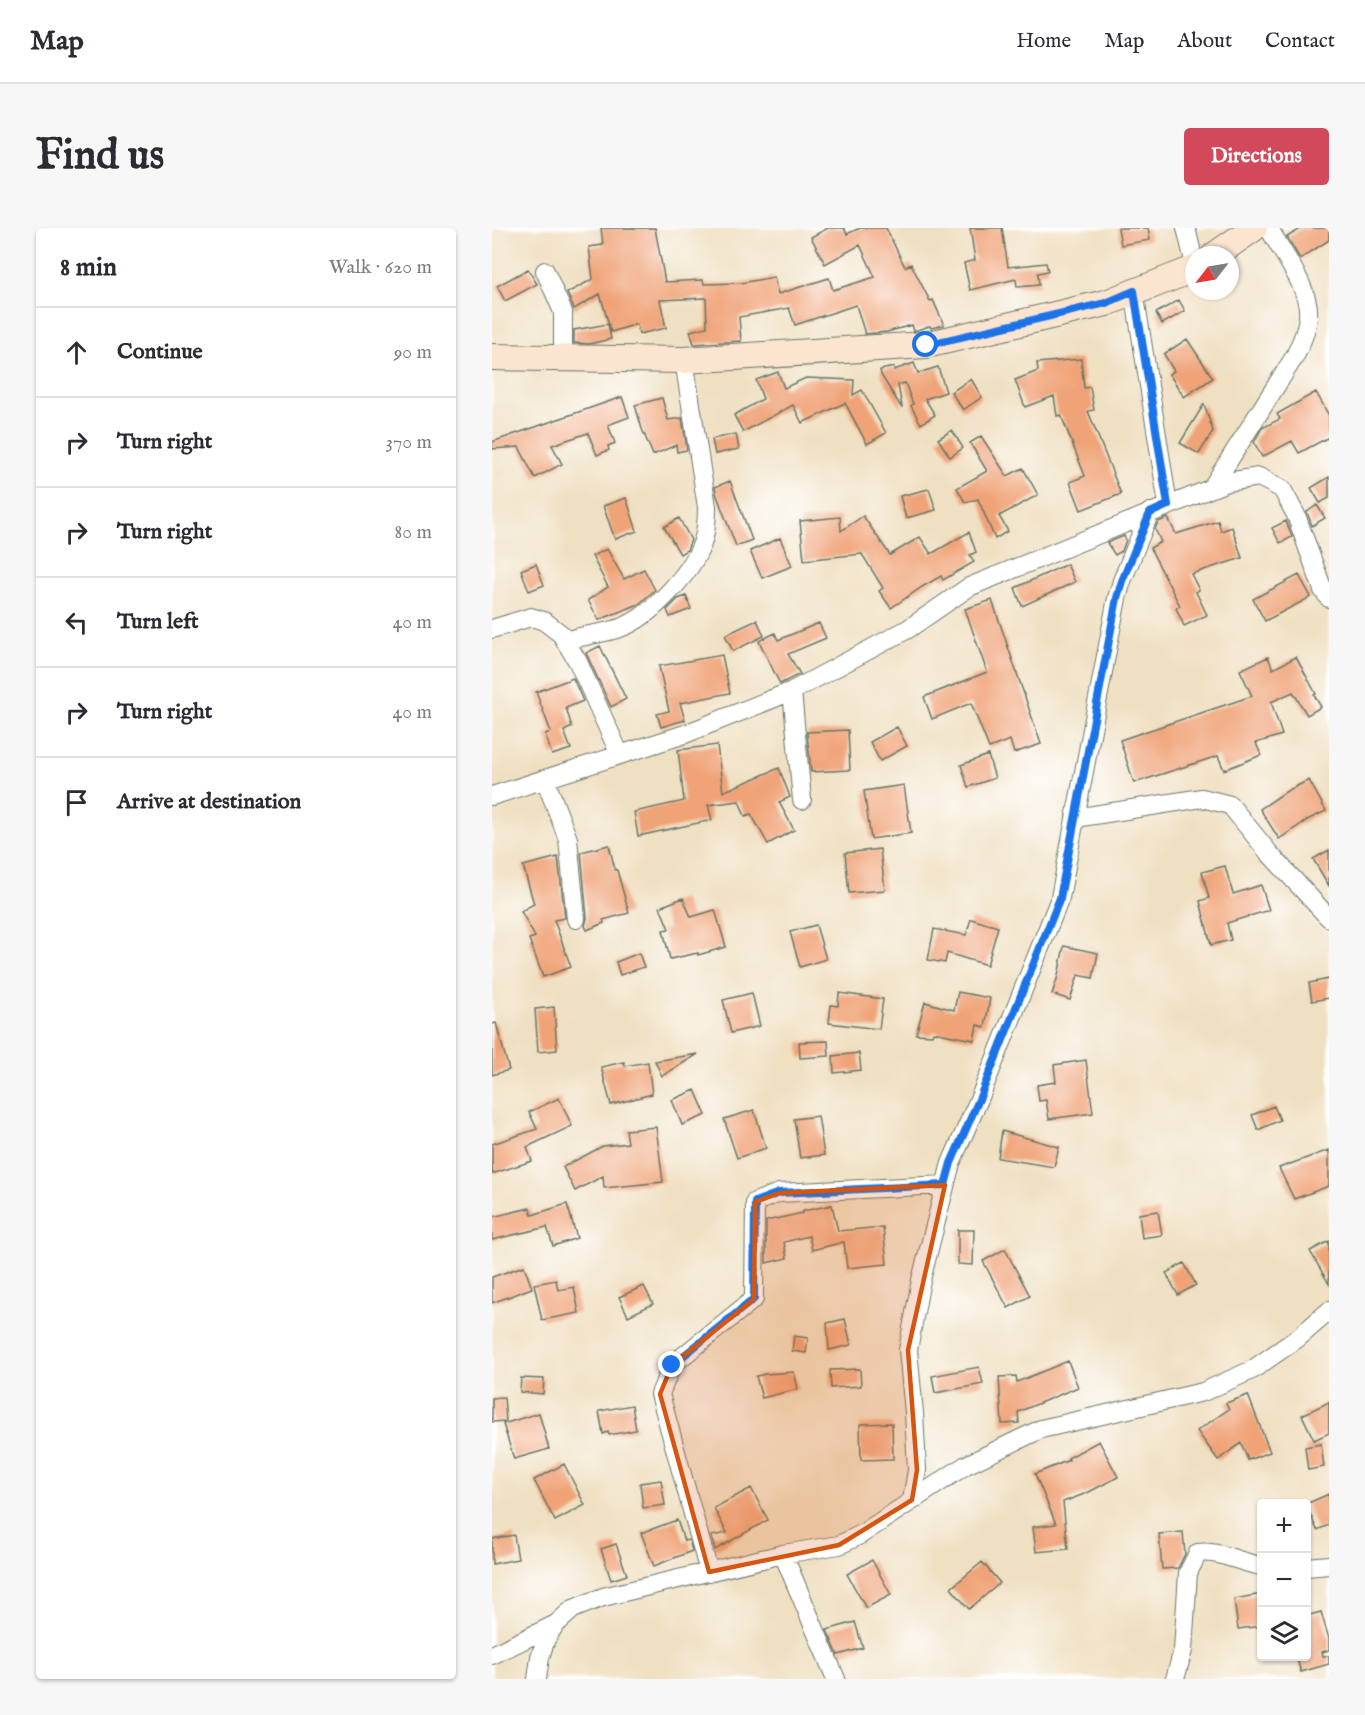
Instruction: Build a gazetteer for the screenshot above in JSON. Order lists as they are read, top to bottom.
{
  "north": "bottom left",
  "page": {
    "header": "Map",
    "nav": [
      "Home",
      "Map",
      "About",
      "Contact"
    ],
    "buttons": "Directions",
    "title": "Find us",
    "heading": ["8 min", "Walk · 620 m"],
    "list": [
      ["Continue", "90 m"],
      ["Turn right", "370 m"],
      ["Turn right", "80 m"],
      ["Turn left", "40 m"],
      ["Turn right", "40 m"],
      "Arrive at destination"
    ],
    "map_buttons": ["+", "−"]
  }
}
